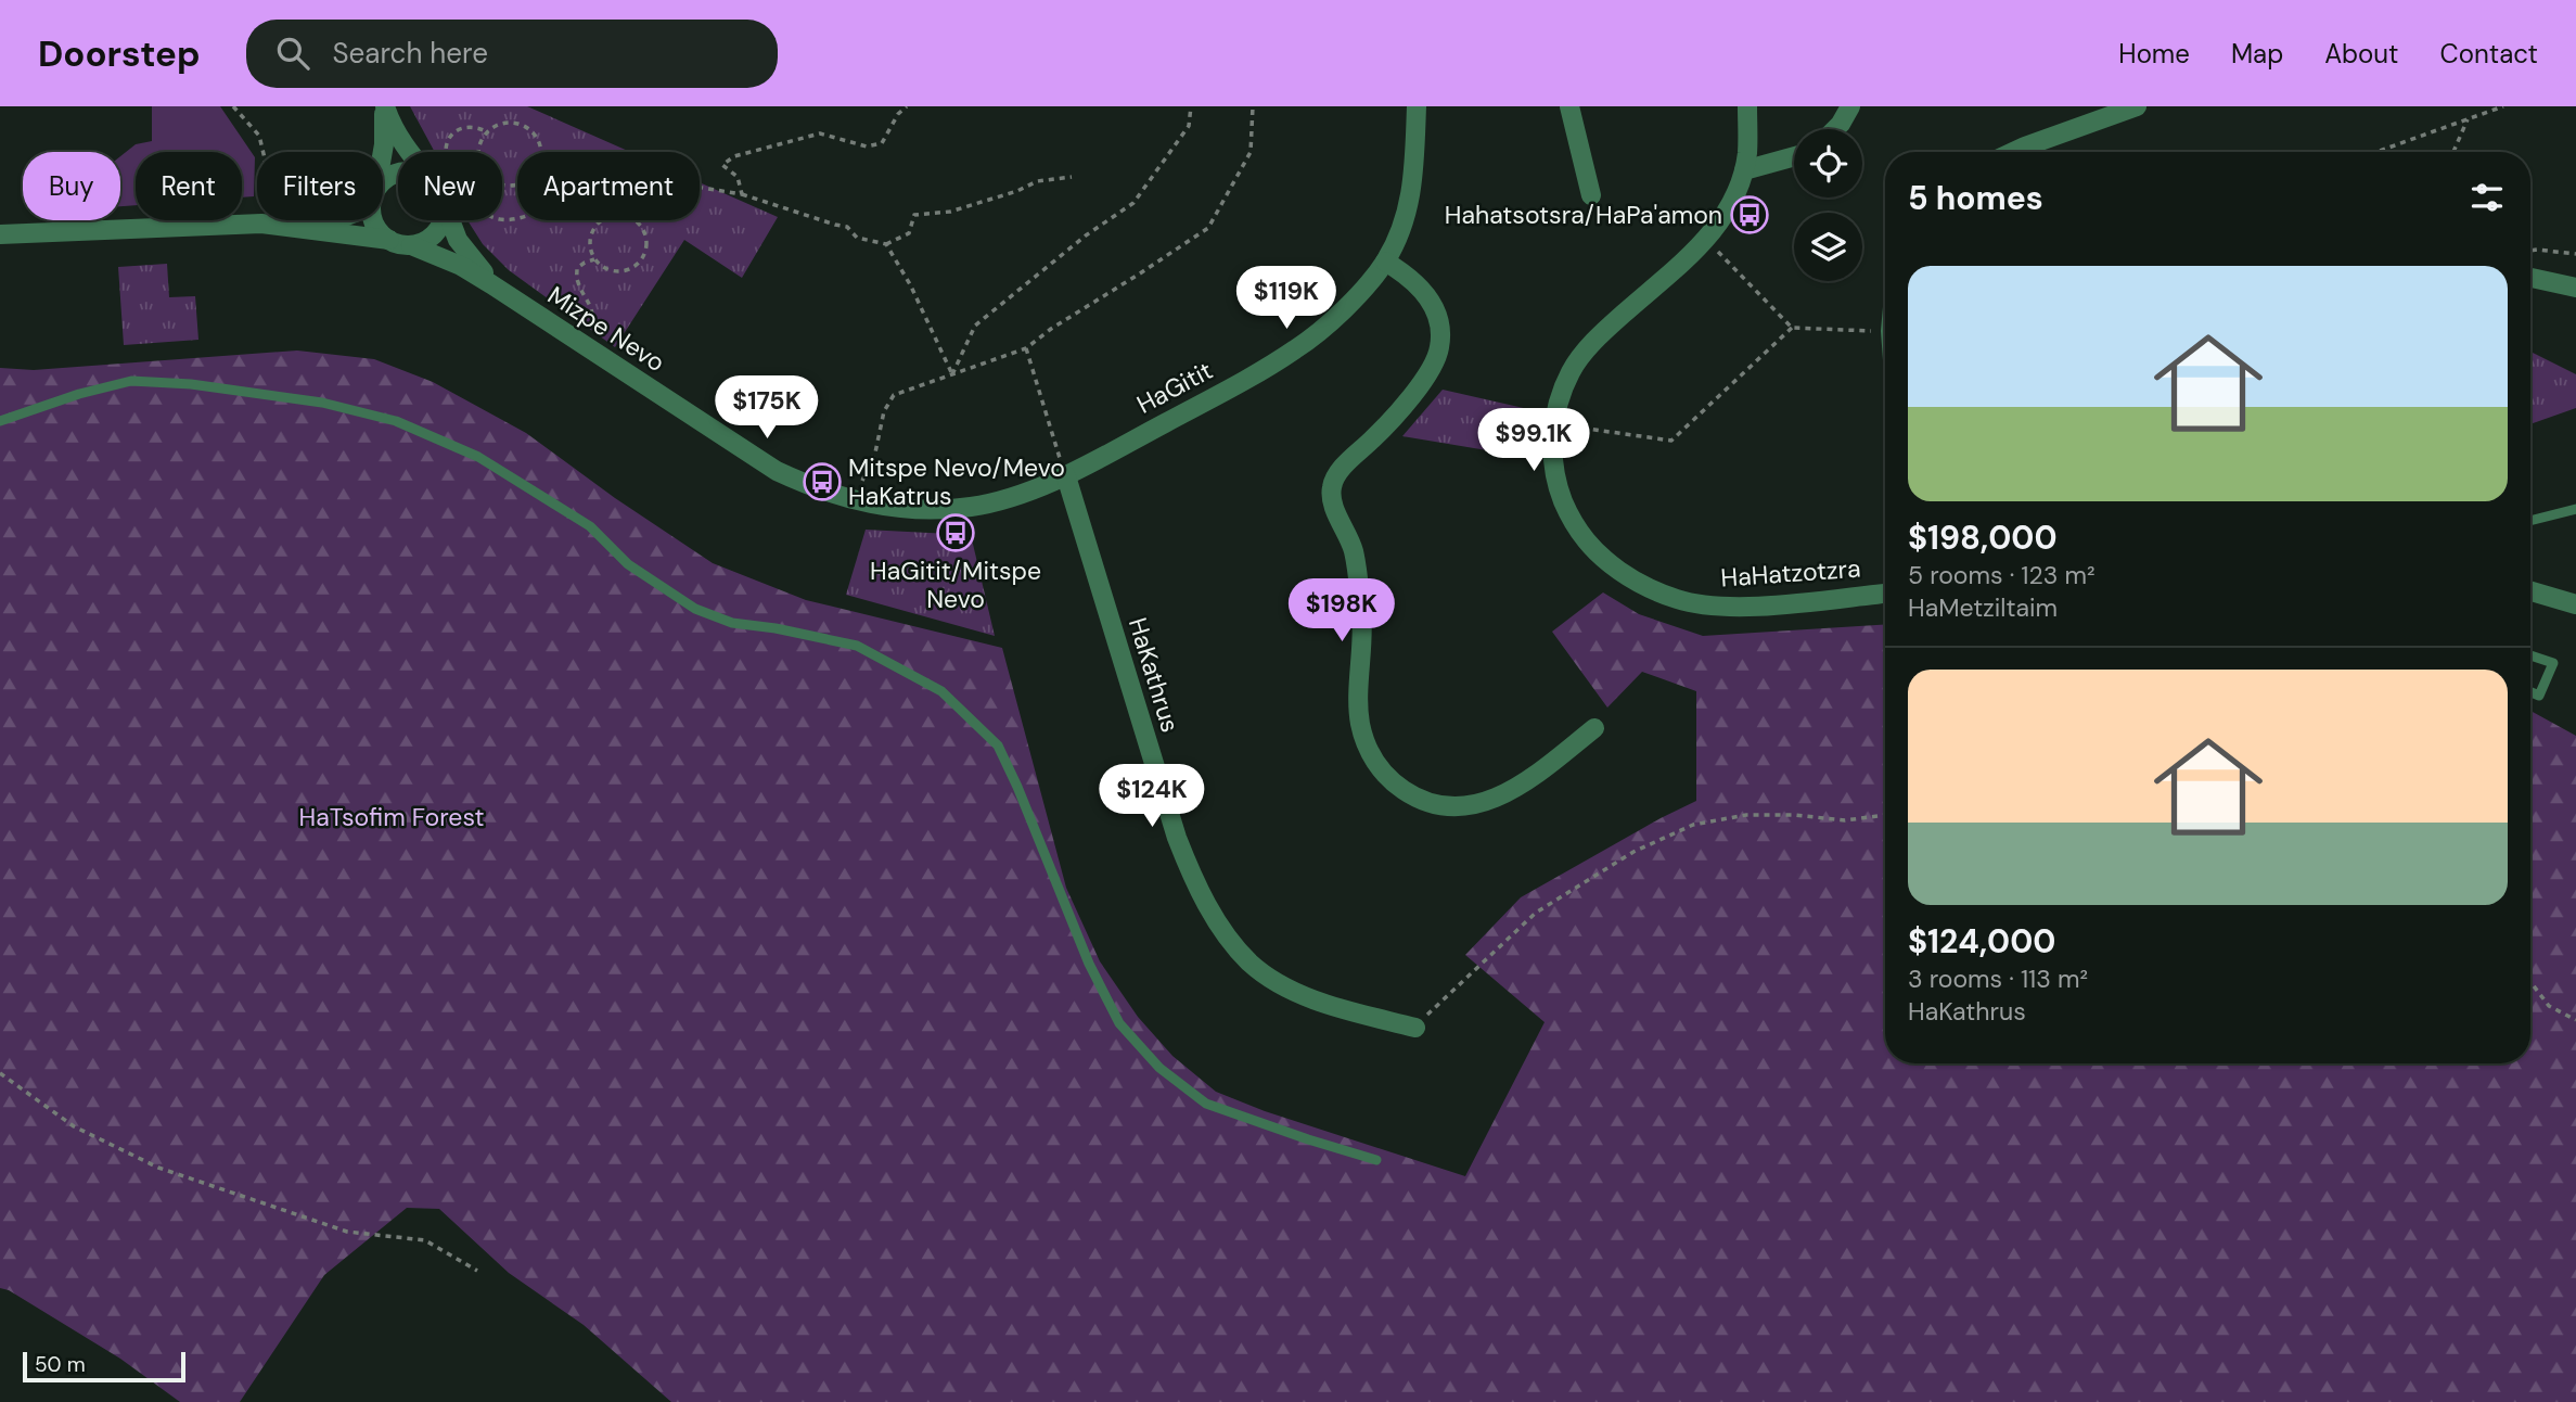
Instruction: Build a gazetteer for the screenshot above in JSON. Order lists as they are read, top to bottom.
{
  "streets": {
    "street": [
      "Mizpe Nevo",
      "HaGitit",
      "HaHatzotzra",
      "HaKathrus"
    ]
  },
  "crossings": [
    ["Mizpe Nevo", "HaGitit"],
    ["Mizpe Nevo", "HaKathrus"],
    ["HaGitit", "HaKathrus"]
  ],
  "parks": ["HaTsofim Forest"],
  "places": {
    "bus stop": ["Hahatsotsra/HaPa'amon", "Mitspe Nevo/Mevo HaKatrus", "HaGitit/Mitspe Nevo"]
  },
  "scale_bar": "50 m",
  "page": {
    "header": "Doorstep",
    "search": "Search here",
    "nav": [
      "Home",
      "Map",
      "About",
      "Contact"
    ],
    "chip": [
      "Buy",
      "Rent",
      "Filters",
      "New",
      "Apartment"
    ],
    "heading": "5 homes",
    "list": [
      {
        "name": "$198,000",
        "note": "5 rooms · 123 m² · HaMetziltaim"
      },
      {
        "name": "$124,000",
        "note": "3 rooms · 113 m² · HaKathrus"
      }
    ],
    "price": [
      "$119K",
      "$175K",
      "$99.1K",
      "$198K",
      "$124K"
    ],
    "scale": "50 m"
  }
}
